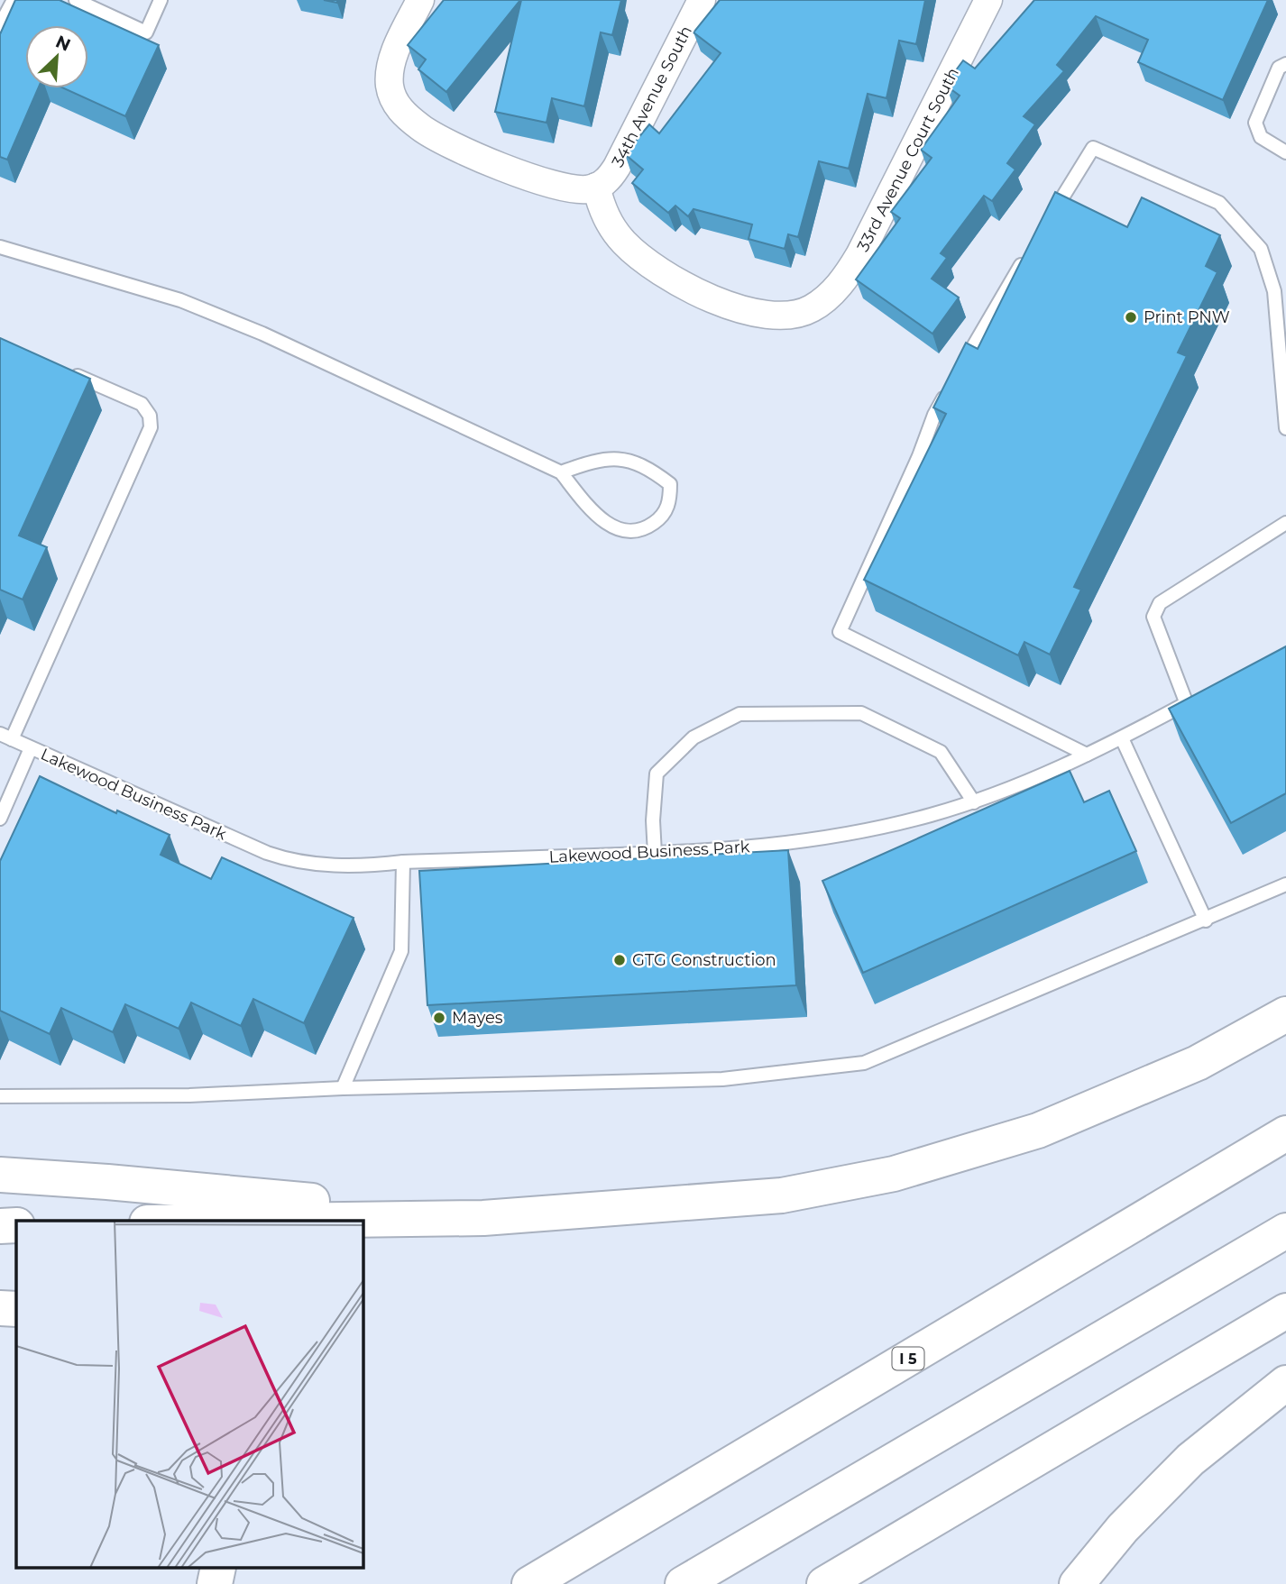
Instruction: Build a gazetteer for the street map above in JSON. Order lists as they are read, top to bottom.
{
  "streets": {
    "highway": ["I 5"],
    "street": ["34th Avenue South", "33rd Avenue Court South"],
    "lane": ["Lakewood Business Park"]
  },
  "crossings": [
    ["34th Avenue South", "33rd Avenue Court South"]
  ],
  "places": ["Print PNW", "GTG Construction", "Mayes"],
  "north": "top right"
}
